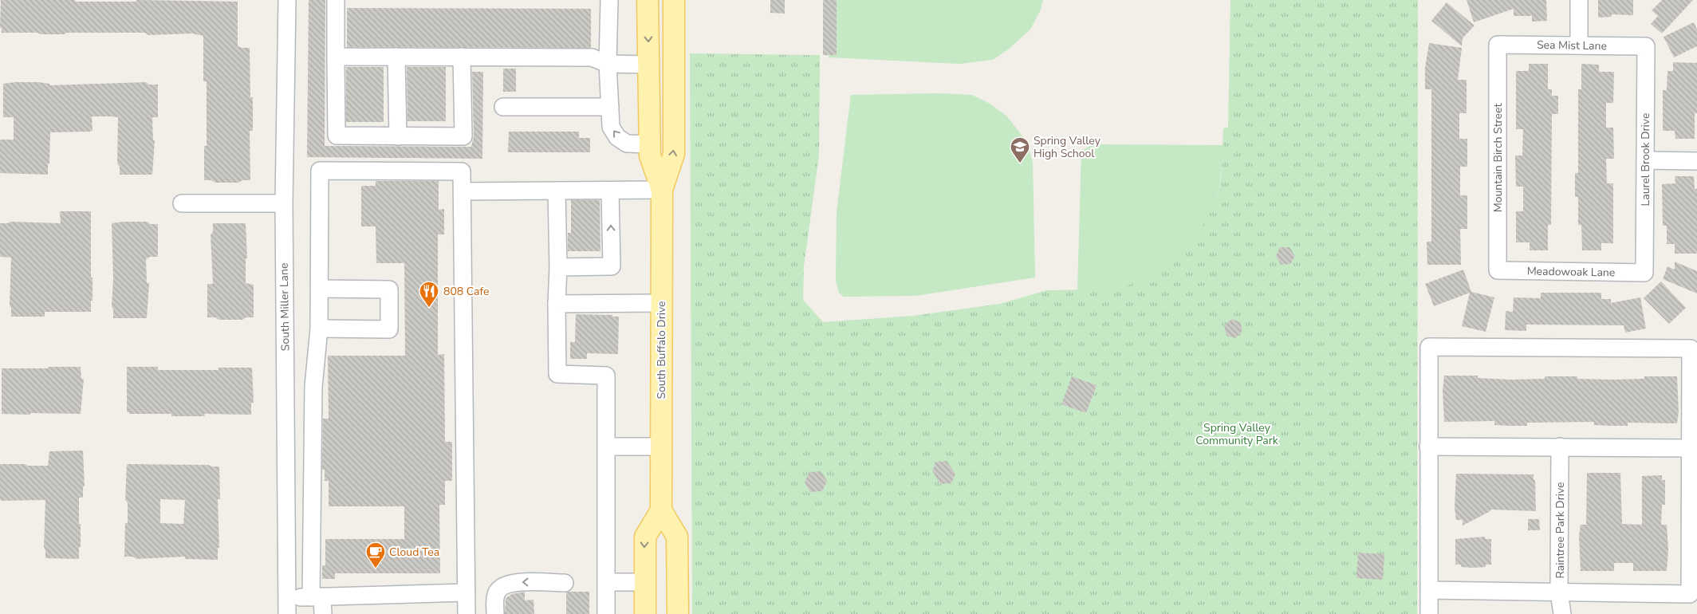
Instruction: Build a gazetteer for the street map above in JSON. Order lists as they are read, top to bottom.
{
  "streets": {
    "main road": ["South Buffalo Drive"],
    "street": [
      "Sea Mist Lane",
      "Mountain Birch Street",
      "Laurel Brook Drive",
      "Meadowoak Lane",
      "South Miller Lane",
      "Raintree Park Drive"
    ]
  },
  "crossings": [
    ["Sea Mist Lane", "Mountain Birch Street"],
    ["Sea Mist Lane", "Laurel Brook Drive"],
    ["Mountain Birch Street", "Meadowoak Lane"],
    ["Laurel Brook Drive", "Meadowoak Lane"]
  ],
  "parks": ["Spring Valley Community Park"],
  "places": {
    "school or university": ["Spring Valley High School"],
    "restaurant": ["808 Cafe"],
    "cafe": ["Cloud Tea"]
  }
}
